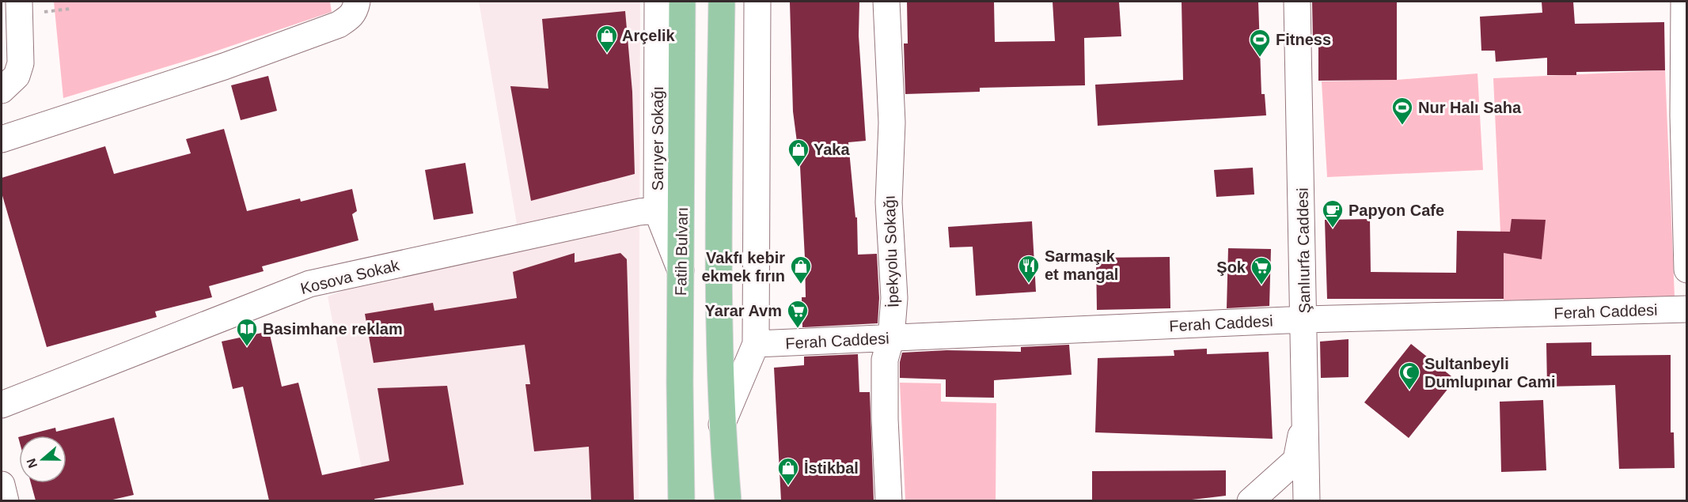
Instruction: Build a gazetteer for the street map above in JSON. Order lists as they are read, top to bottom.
{
  "streets": {
    "main road": ["Fatih Bulvarı"],
    "street": [
      "Sarıyer Sokağı",
      "Şanlıurfa Caddesi",
      "İpekyolu Sokağı",
      "Kosova Sokak",
      "Ferah Caddesi"
    ]
  },
  "crossings": [
    ["Sarıyer Sokağı", "Fatih Bulvarı"],
    ["Sarıyer Sokağı", "Kosova Sokak"],
    ["Şanlıurfa Caddesi", "Ferah Caddesi"],
    ["İpekyolu Sokağı", "Ferah Caddesi"]
  ],
  "places": {
    "shop": [
      "Arçelik",
      "Yaka",
      "Vakfı kebir ekmek fırın",
      "İstikbal"
    ],
    "sports": ["Fitness", "Nur Halı Saha"],
    "cafe": ["Papyon Cafe"],
    "restaurant": ["Sarmaşık et mangal"],
    "supermarket": ["Şok", "Yarar Avm"],
    "library": ["Basimhane reklam"],
    "mosque": ["Sultanbeyli Dumlupınar Cami"]
  },
  "north": "left"
}
